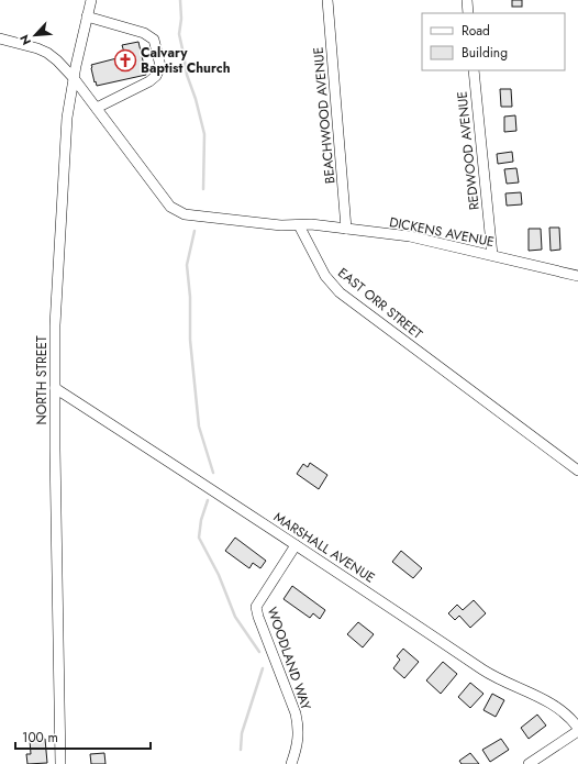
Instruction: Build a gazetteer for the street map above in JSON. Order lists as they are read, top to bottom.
{
  "streets": {
    "street": [
      "BEACHWOOD AVENUE",
      "REDWOOD AVENUE",
      "DICKENS AVENUE",
      "EAST ORR STREET",
      "NORTH STREET",
      "MARSHALL AVENUE",
      "WOODLAND WAY"
    ]
  },
  "crossings": [
    ["BEACHWOOD AVENUE", "DICKENS AVENUE"],
    ["REDWOOD AVENUE", "DICKENS AVENUE"],
    ["DICKENS AVENUE", "EAST ORR STREET"],
    ["NORTH STREET", "MARSHALL AVENUE"],
    ["MARSHALL AVENUE", "WOODLAND WAY"]
  ],
  "places": {
    "church": ["Calvary Baptist Church"]
  },
  "legend": ["Road", "Building"],
  "scale_bar": "100 m",
  "north": "bottom left"
}
